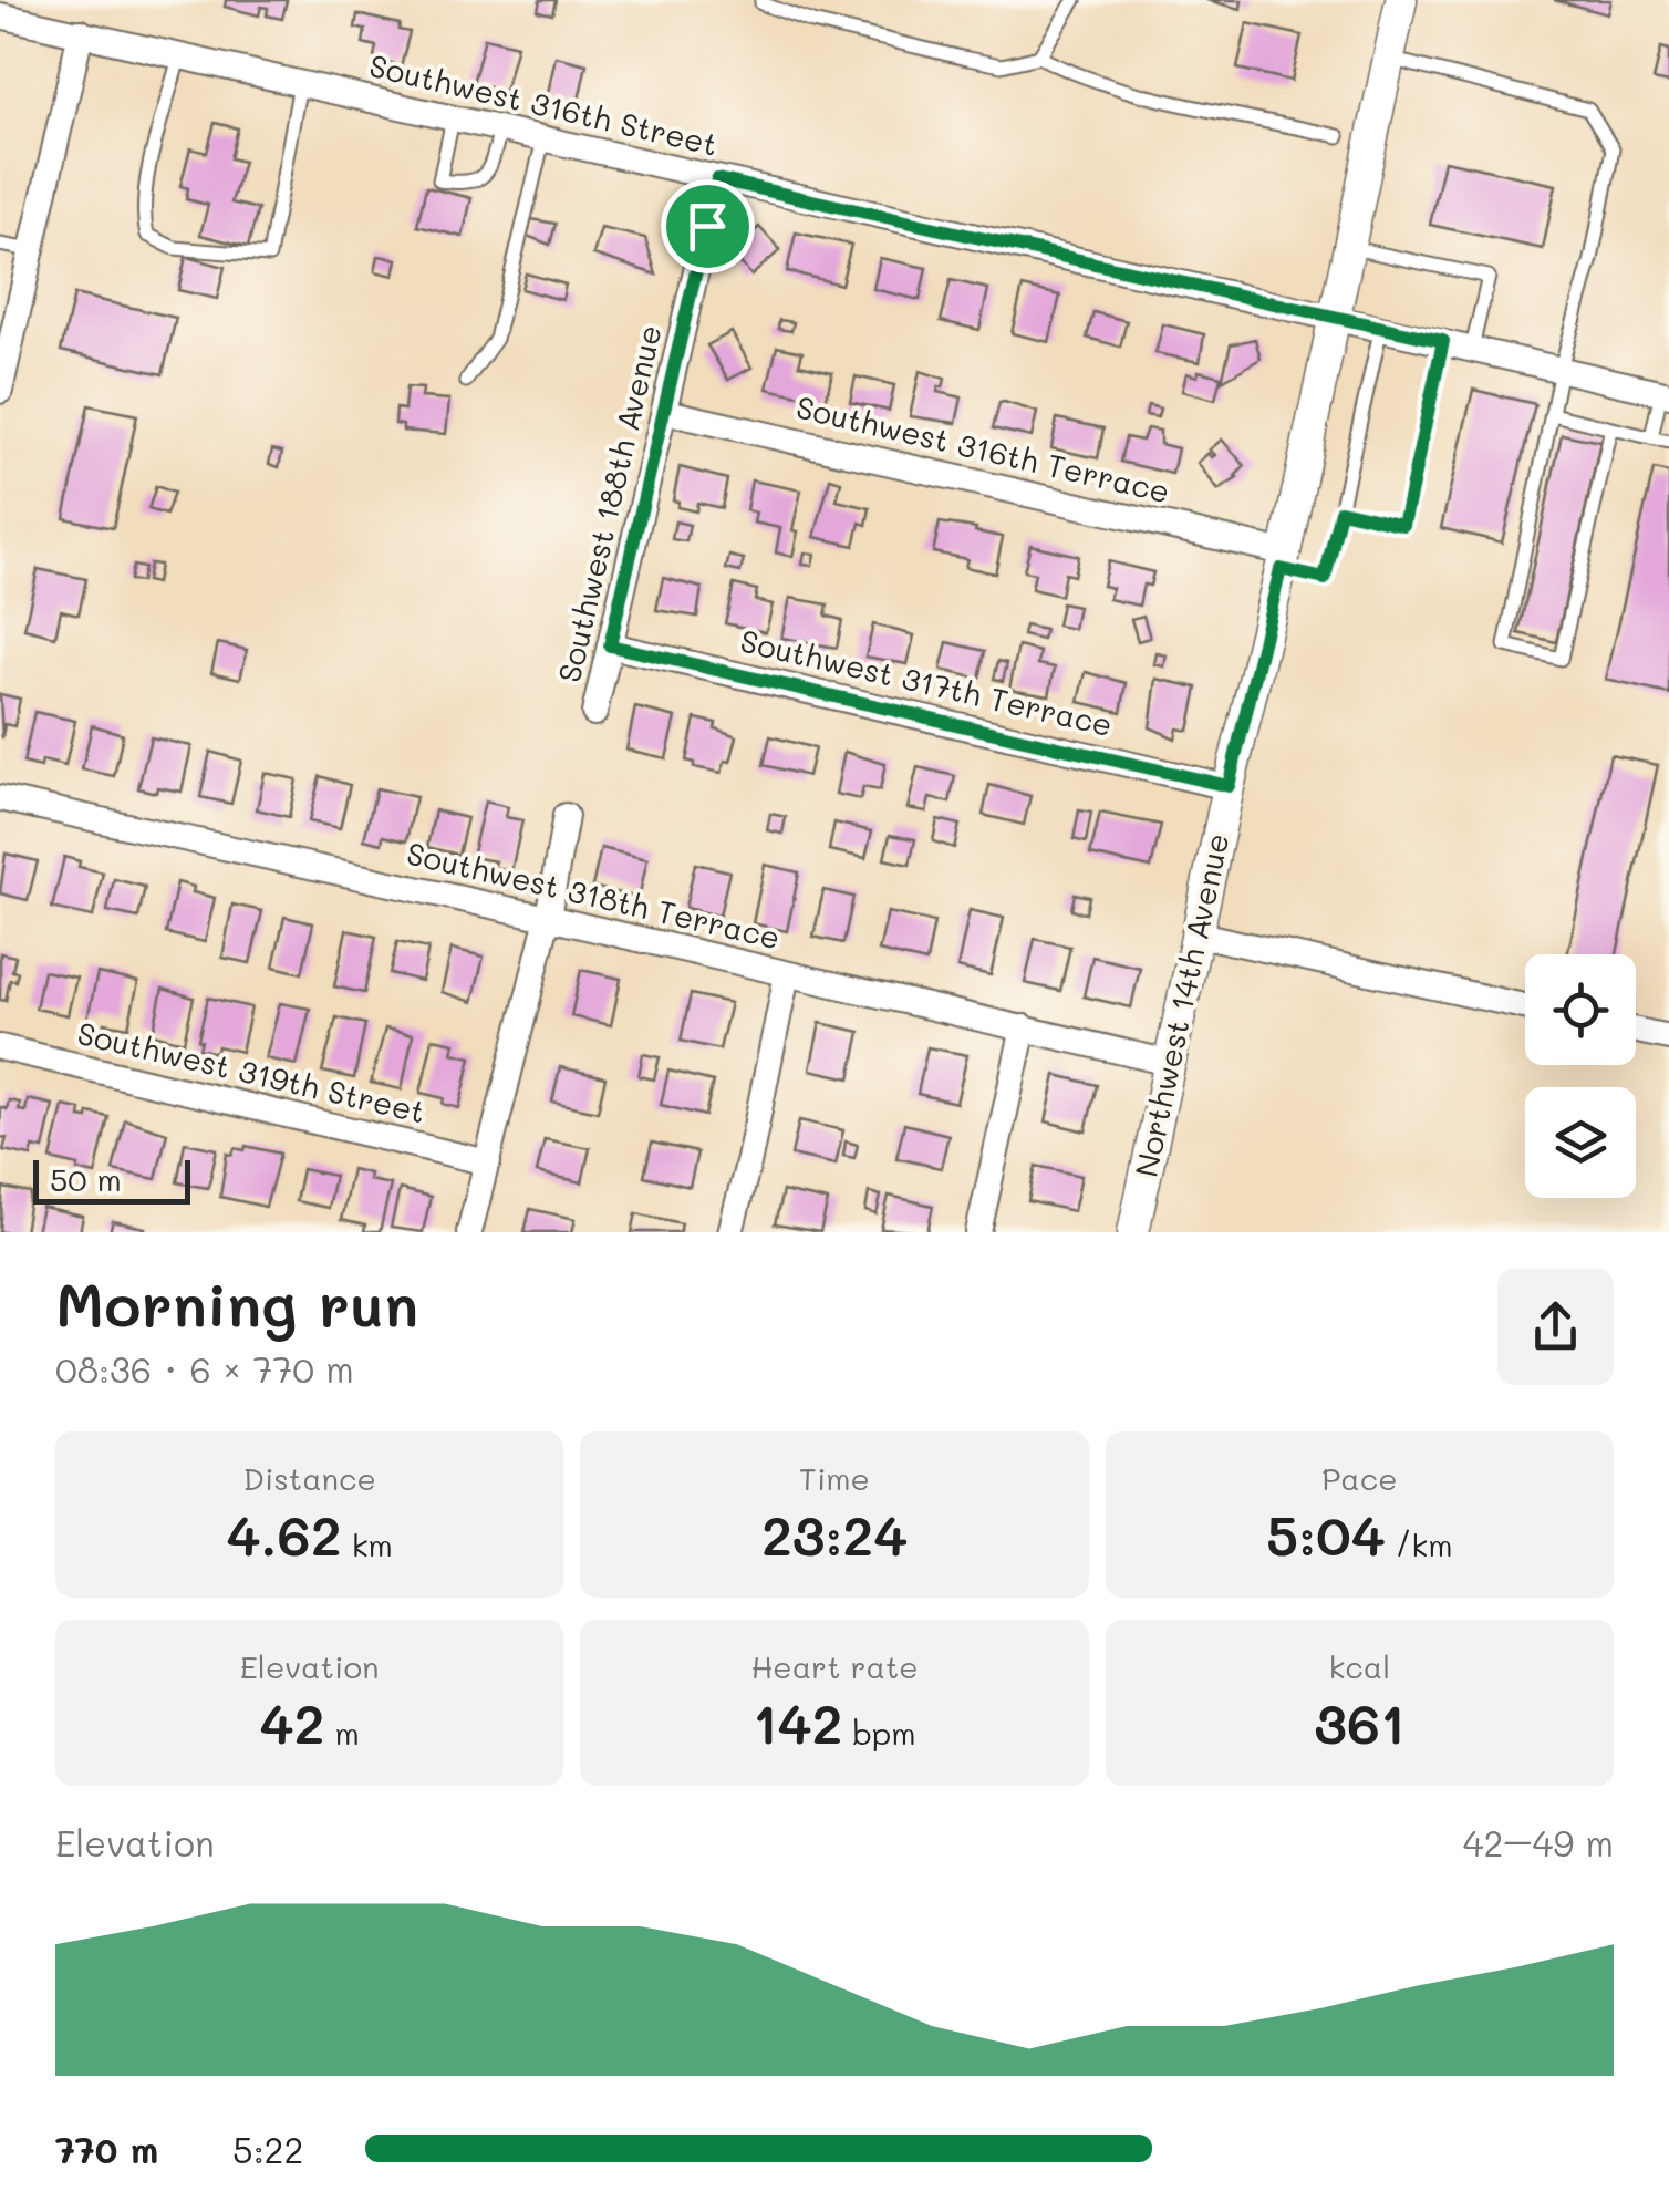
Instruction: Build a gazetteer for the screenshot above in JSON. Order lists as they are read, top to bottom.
{
  "streets": {
    "street": [
      "Southwest 316th Street",
      "Southwest 316th Terrace",
      "Southwest 188th Avenue",
      "Southwest 317th Terrace",
      "Southwest 318th Terrace",
      "Northwest 14th Avenue",
      "Southwest 319th Street"
    ]
  },
  "crossings": [
    ["Southwest 316th Street", "Southwest 188th Avenue"],
    ["Southwest 316th Street", "Northwest 14th Avenue"],
    ["Southwest 316th Terrace", "Southwest 188th Avenue"],
    ["Southwest 316th Terrace", "Northwest 14th Avenue"],
    ["Southwest 188th Avenue", "Southwest 317th Terrace"],
    ["Southwest 317th Terrace", "Northwest 14th Avenue"],
    ["Southwest 318th Terrace", "Northwest 14th Avenue"]
  ],
  "scale_bar": "50 m",
  "page": {
    "scale": "50 m",
    "heading": ["Morning run", "08:36 · 6 × 770 m"],
    "stats": [
      ["Distance", "4.62 km"],
      ["Time", "23:24"],
      ["Pace", "5:04 /km"],
      ["Elevation", "42 m"],
      ["Heart rate", "142 bpm"],
      ["kcal", "361"]
    ],
    "chart": ["Elevation", "42–49 m"],
    "list": [
      {
        "name": "770 m",
        "note": "5:22"
      }
    ]
  }
}
